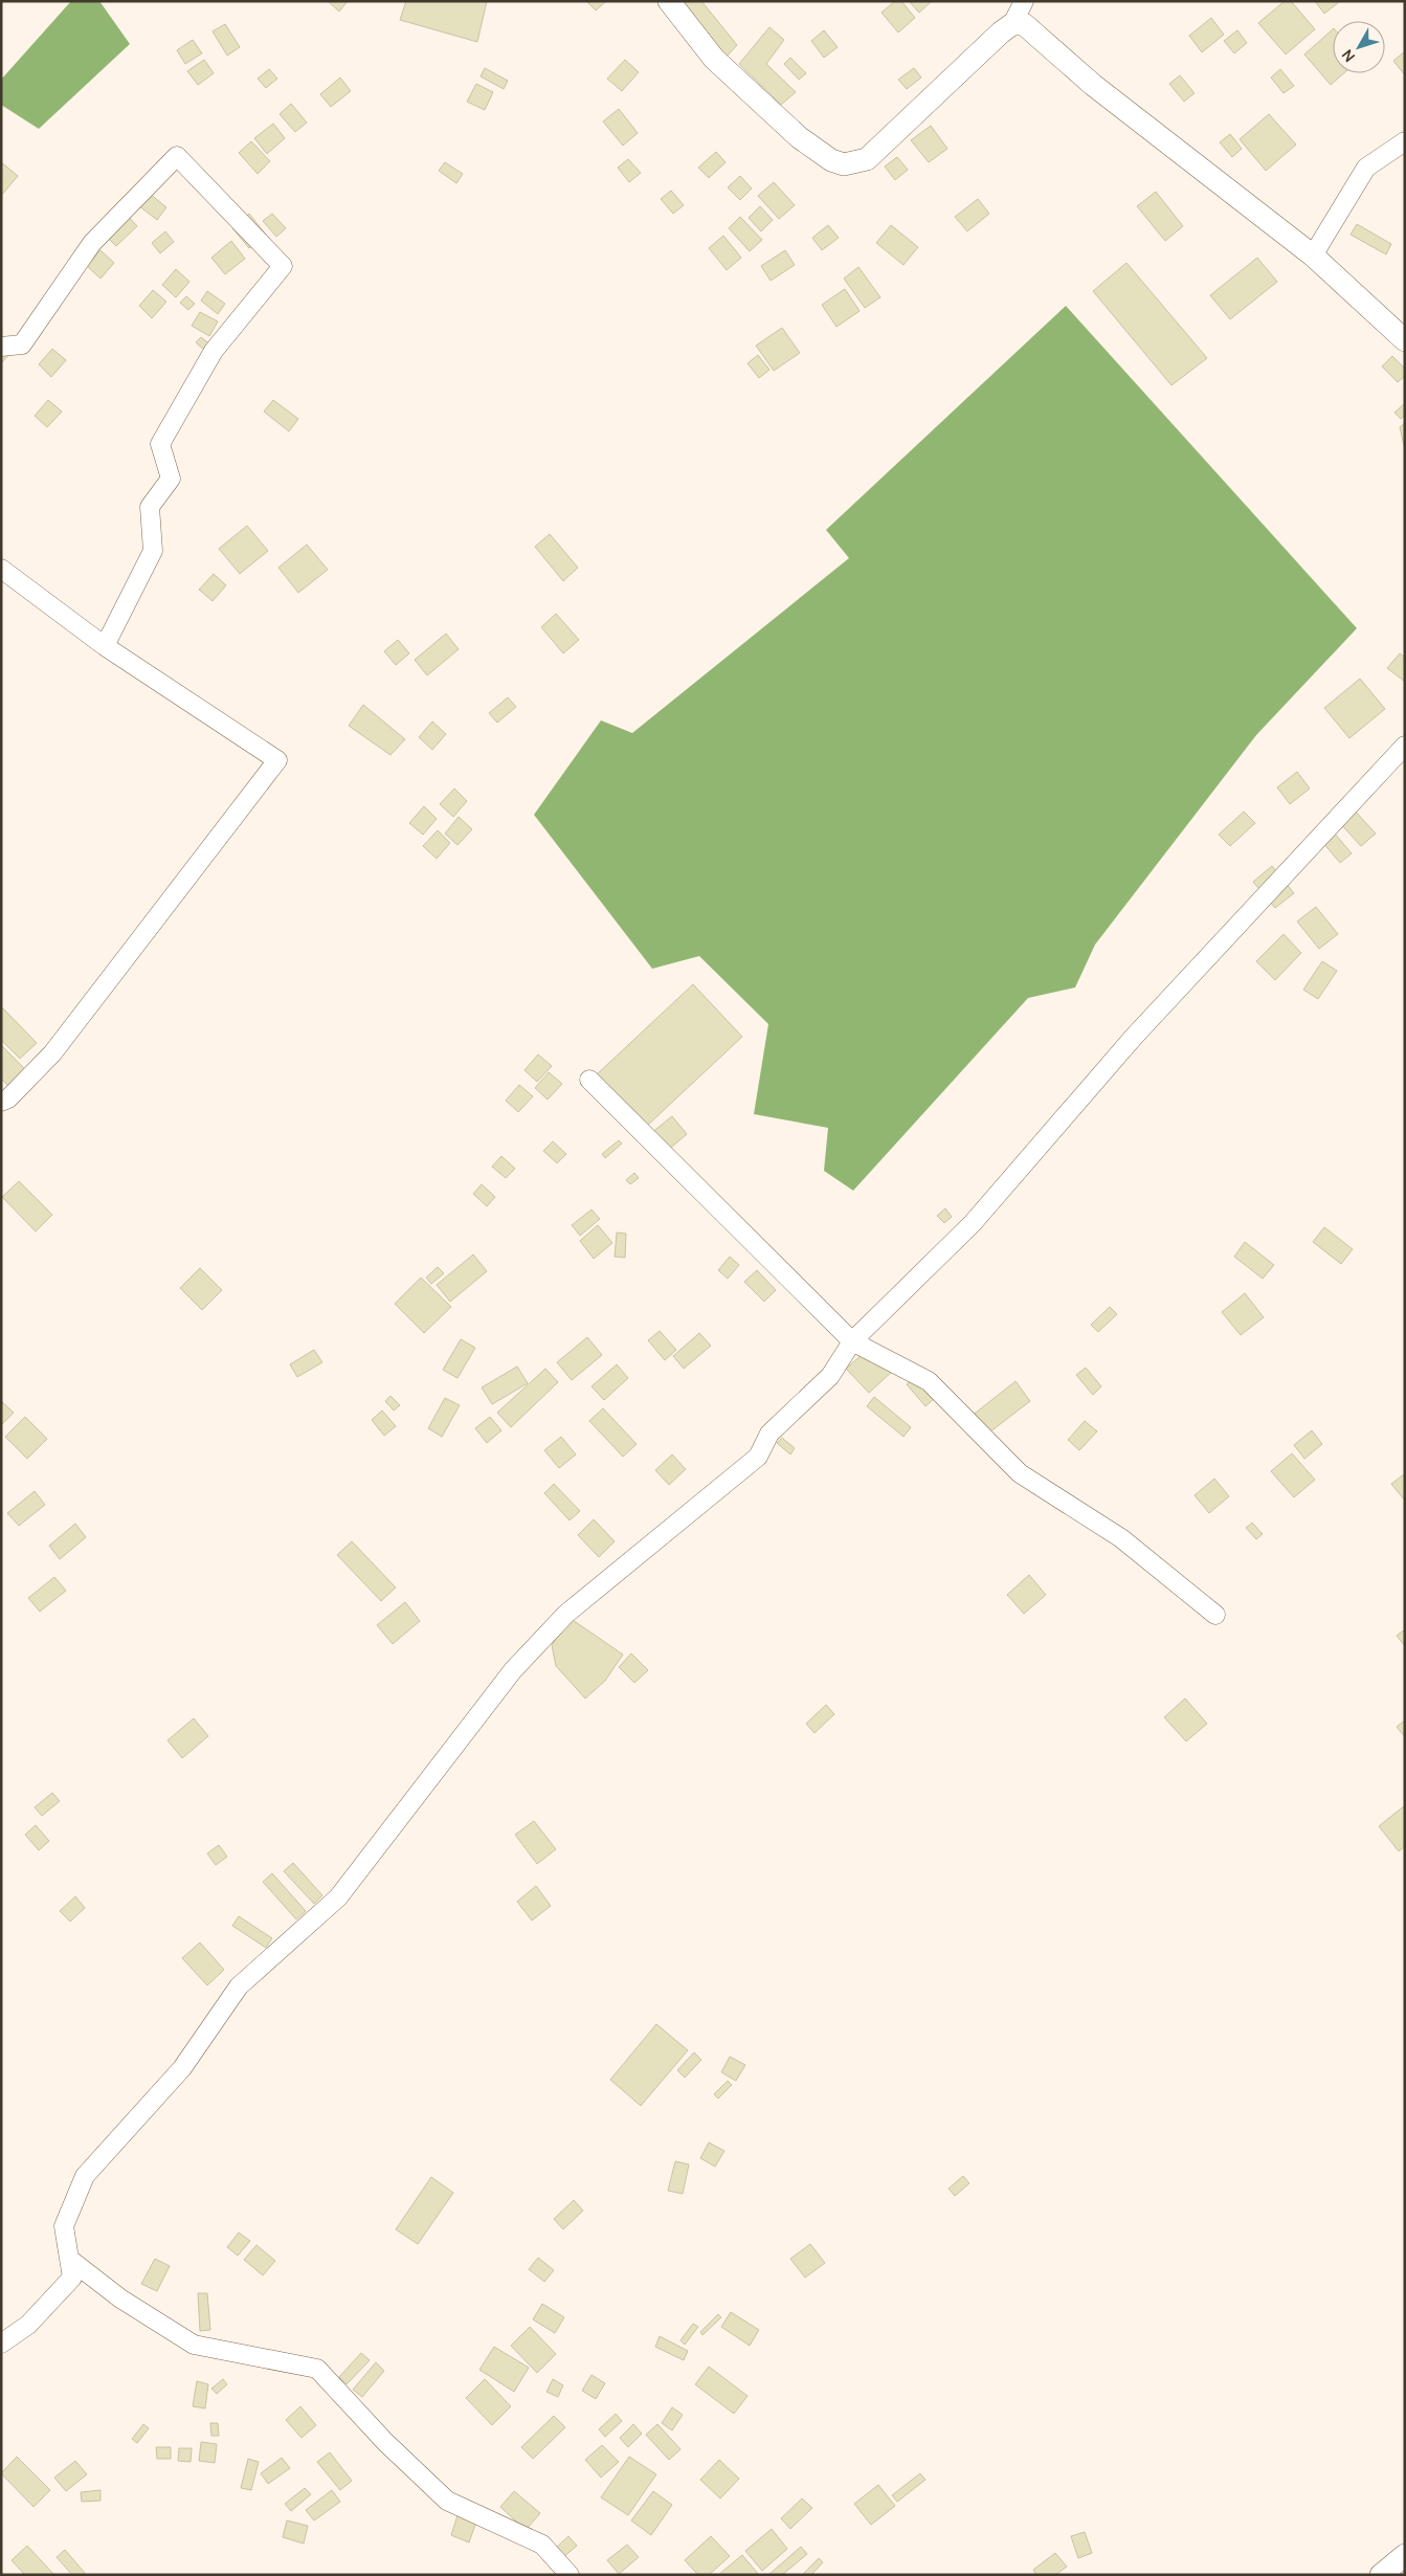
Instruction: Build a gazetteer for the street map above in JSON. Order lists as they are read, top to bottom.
{
  "north": "bottom left"
}
